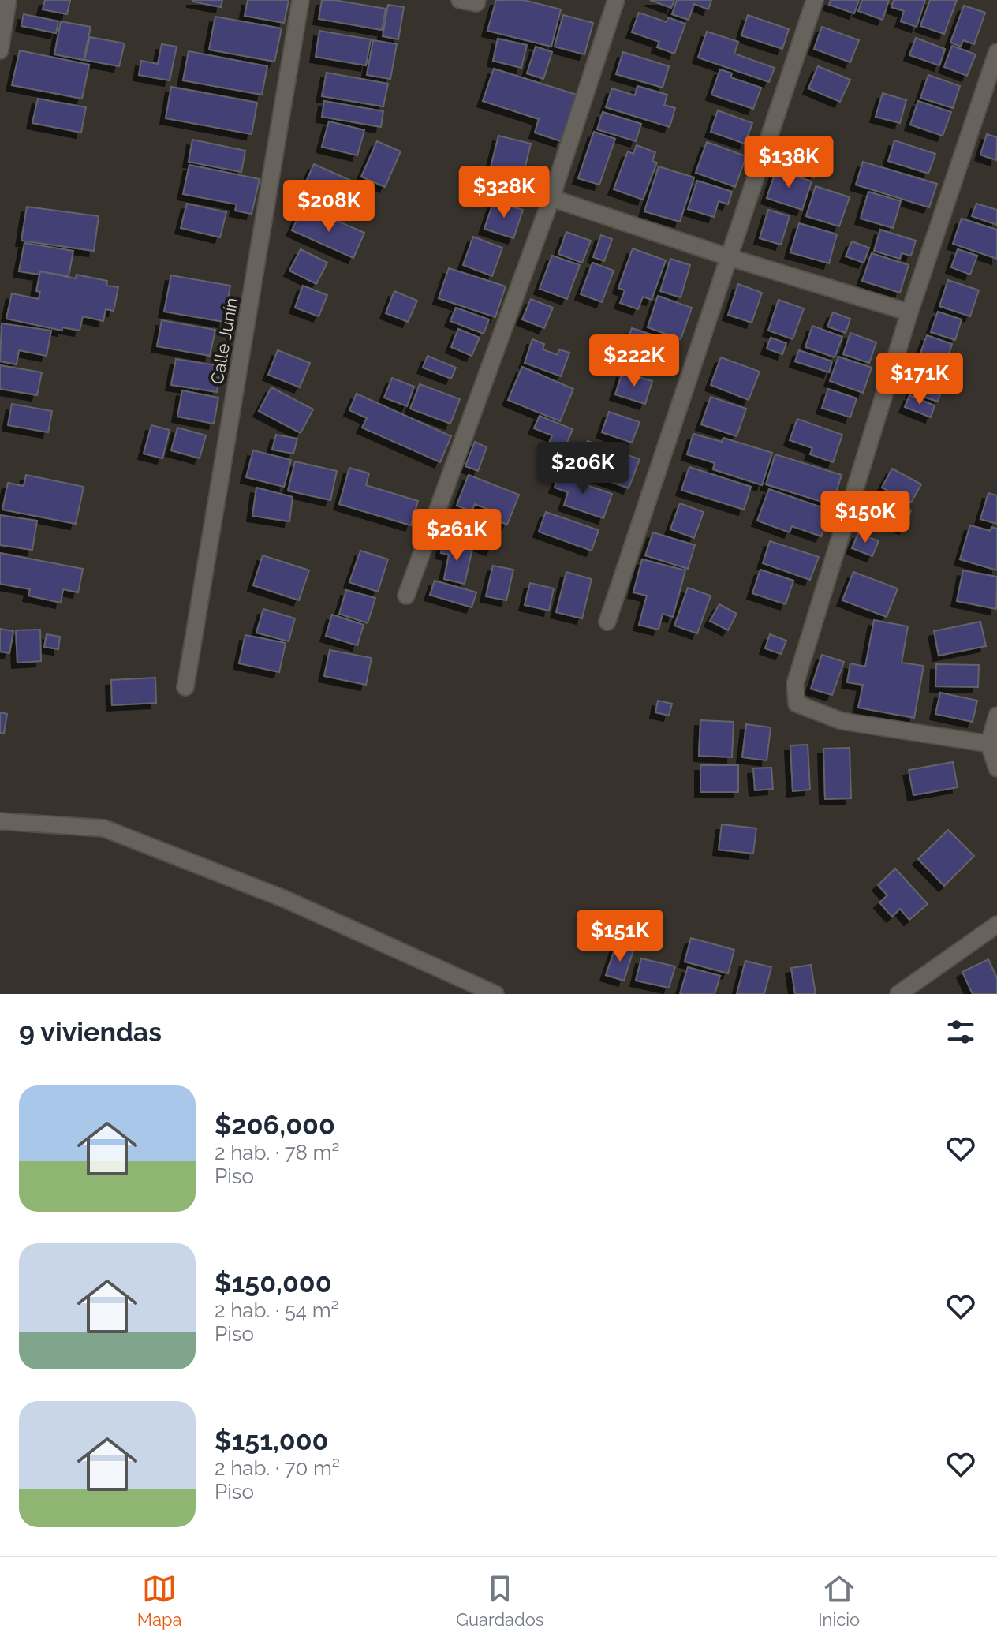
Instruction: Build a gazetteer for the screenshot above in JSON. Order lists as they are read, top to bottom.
{
  "streets": {
    "street": ["Calle Junín"]
  },
  "page": {
    "price": [
      "$138K",
      "$328K",
      "$208K",
      "$222K",
      "$171K",
      "$206K",
      "$150K",
      "$261K",
      "$151K"
    ],
    "heading": "9 viviendas",
    "list": [
      {
        "name": "$206,000",
        "note": "2 hab. · 78 m² · Piso"
      },
      {
        "name": "$150,000",
        "note": "2 hab. · 54 m² · Piso"
      },
      {
        "name": "$151,000",
        "note": "2 hab. · 70 m² · Piso"
      }
    ],
    "tabs": ["Mapa", "Guardados", "Inicio"]
  }
}
